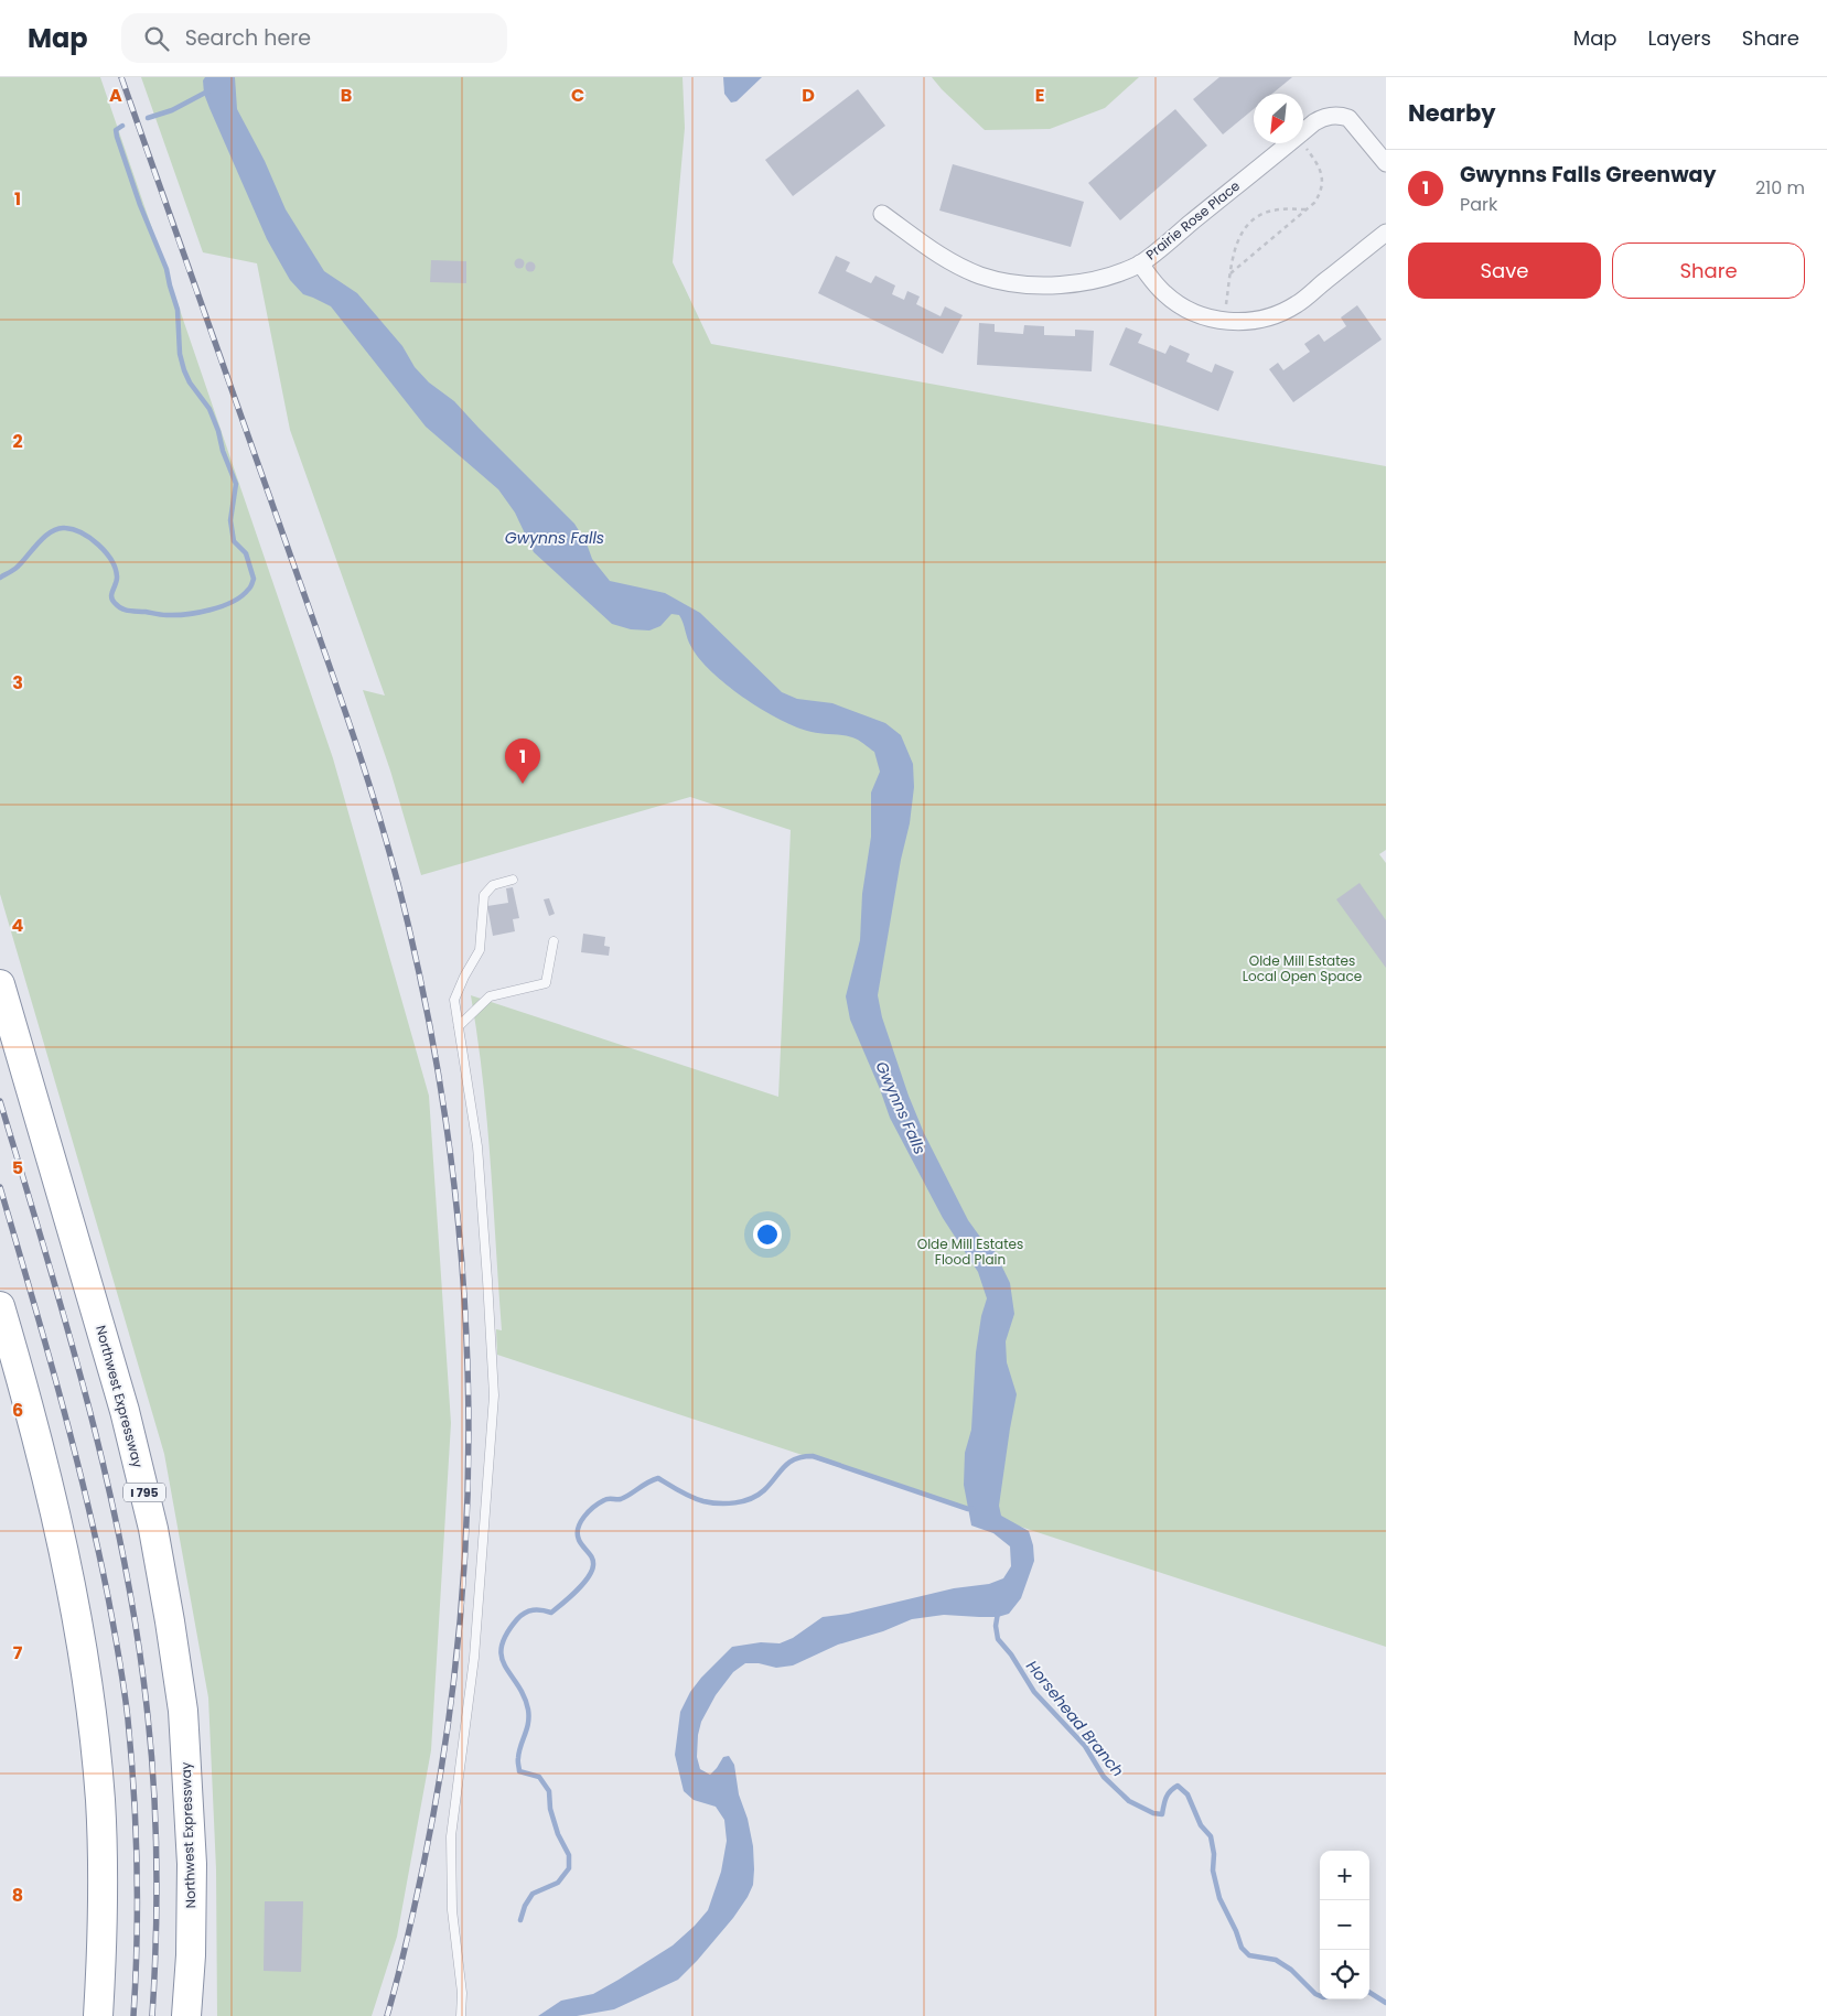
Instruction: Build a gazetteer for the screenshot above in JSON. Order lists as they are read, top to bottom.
{
  "streets": {
    "highway": ["Northwest Expressway", "I 795"],
    "street": ["Prairie Rose Place"]
  },
  "water": ["Gwynns Falls", "Horsehead Branch"],
  "parks": ["Olde Mill Estates Local Open Space", "Olde Mill Estates Flood Plain"],
  "north": "bottom left",
  "page": {
    "header": "Map",
    "search": "Search here",
    "nav": ["Map", "Layers", "Share"],
    "heading": "Nearby",
    "list": [
      {
        "mark": "1",
        "name": "Gwynns Falls Greenway",
        "note": "Park",
        "value": "210 m"
      }
    ],
    "buttons": ["Save", "Share"],
    "pins": "1",
    "map_buttons": ["+", "−"]
  },
  "grid": {
    "columns": [
      "A",
      "B",
      "C",
      "D",
      "E"
    ],
    "rows": [
      "1",
      "2",
      "3",
      "4",
      "5",
      "6",
      "7",
      "8"
    ]
  }
}
